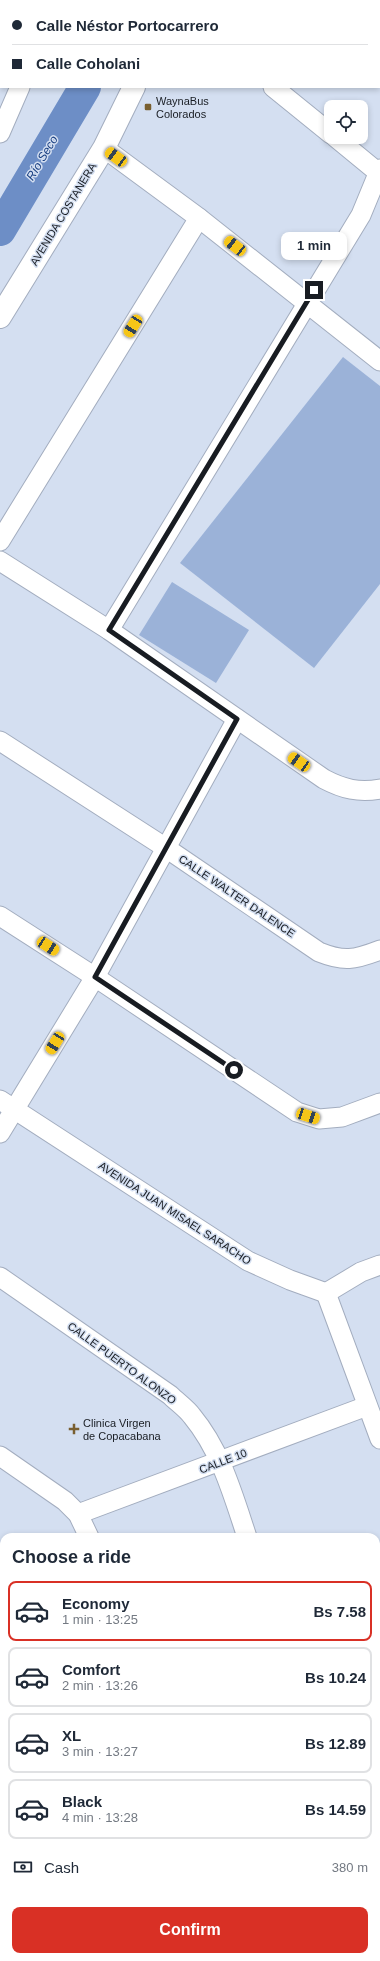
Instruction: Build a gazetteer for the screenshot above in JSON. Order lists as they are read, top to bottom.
{
  "streets": {
    "main road": ["AVENIDA COSTANERA"],
    "street": [
      "CALLE WALTER DALENCE",
      "AVENIDA JUAN MISAEL SARACHO",
      "CALLE PUERTO ALONZO",
      "CALLE 10"
    ]
  },
  "crossings": [
    ["CALLE PUERTO ALONZO", "CALLE 10"]
  ],
  "water": ["Río Seco"],
  "places": {
    "transit": ["WaynaBus Colorados"],
    "health": ["Clinica Virgen de Copacabana"]
  },
  "page": {
    "banner": ["Calle Néstor Portocarrero", "Calle Coholani"],
    "bubble": "1 min",
    "heading": "Choose a ride",
    "list": [
      {
        "name": "Economy",
        "note": "1 min · 13:25",
        "value": "Bs 7.58"
      },
      {
        "name": "Comfort",
        "note": "2 min · 13:26",
        "value": "Bs 10.24"
      },
      {
        "name": "XL",
        "note": "3 min · 13:27",
        "value": "Bs 12.89"
      },
      {
        "name": "Black",
        "note": "4 min · 13:28",
        "value": "Bs 14.59"
      }
    ],
    "pay": ["Cash", "380 m"],
    "buttons": "Confirm"
  }
}
